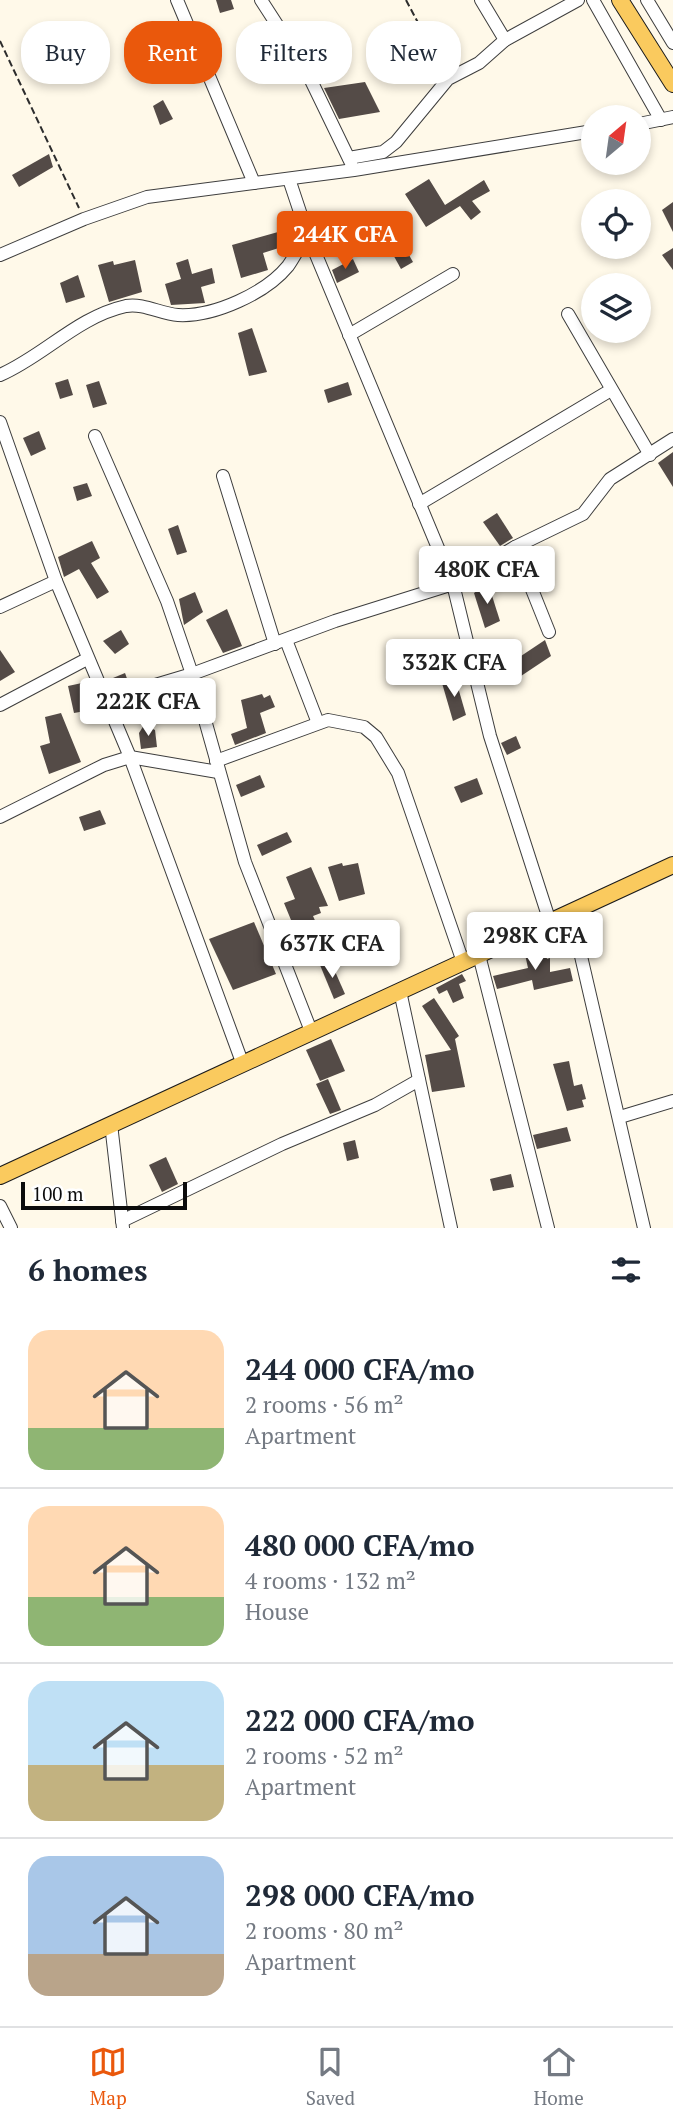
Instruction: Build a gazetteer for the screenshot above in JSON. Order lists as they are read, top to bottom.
{
  "scale_bar": "100 m",
  "north": "top right",
  "page": {
    "chip": [
      "Buy",
      "Rent",
      "Filters",
      "New"
    ],
    "price": [
      "244K CFA",
      "480K CFA",
      "332K CFA",
      "222K CFA",
      "298K CFA",
      "637K CFA"
    ],
    "scale": "100 m",
    "heading": "6 homes",
    "list": [
      {
        "name": "244 000 CFA/mo",
        "note": "2 rooms · 56 m² · Apartment"
      },
      {
        "name": "480 000 CFA/mo",
        "note": "4 rooms · 132 m² · House"
      },
      {
        "name": "222 000 CFA/mo",
        "note": "2 rooms · 52 m² · Apartment"
      },
      {
        "name": "298 000 CFA/mo",
        "note": "2 rooms · 80 m² · Apartment"
      }
    ],
    "tabs": ["Map", "Saved", "Home"]
  }
}
